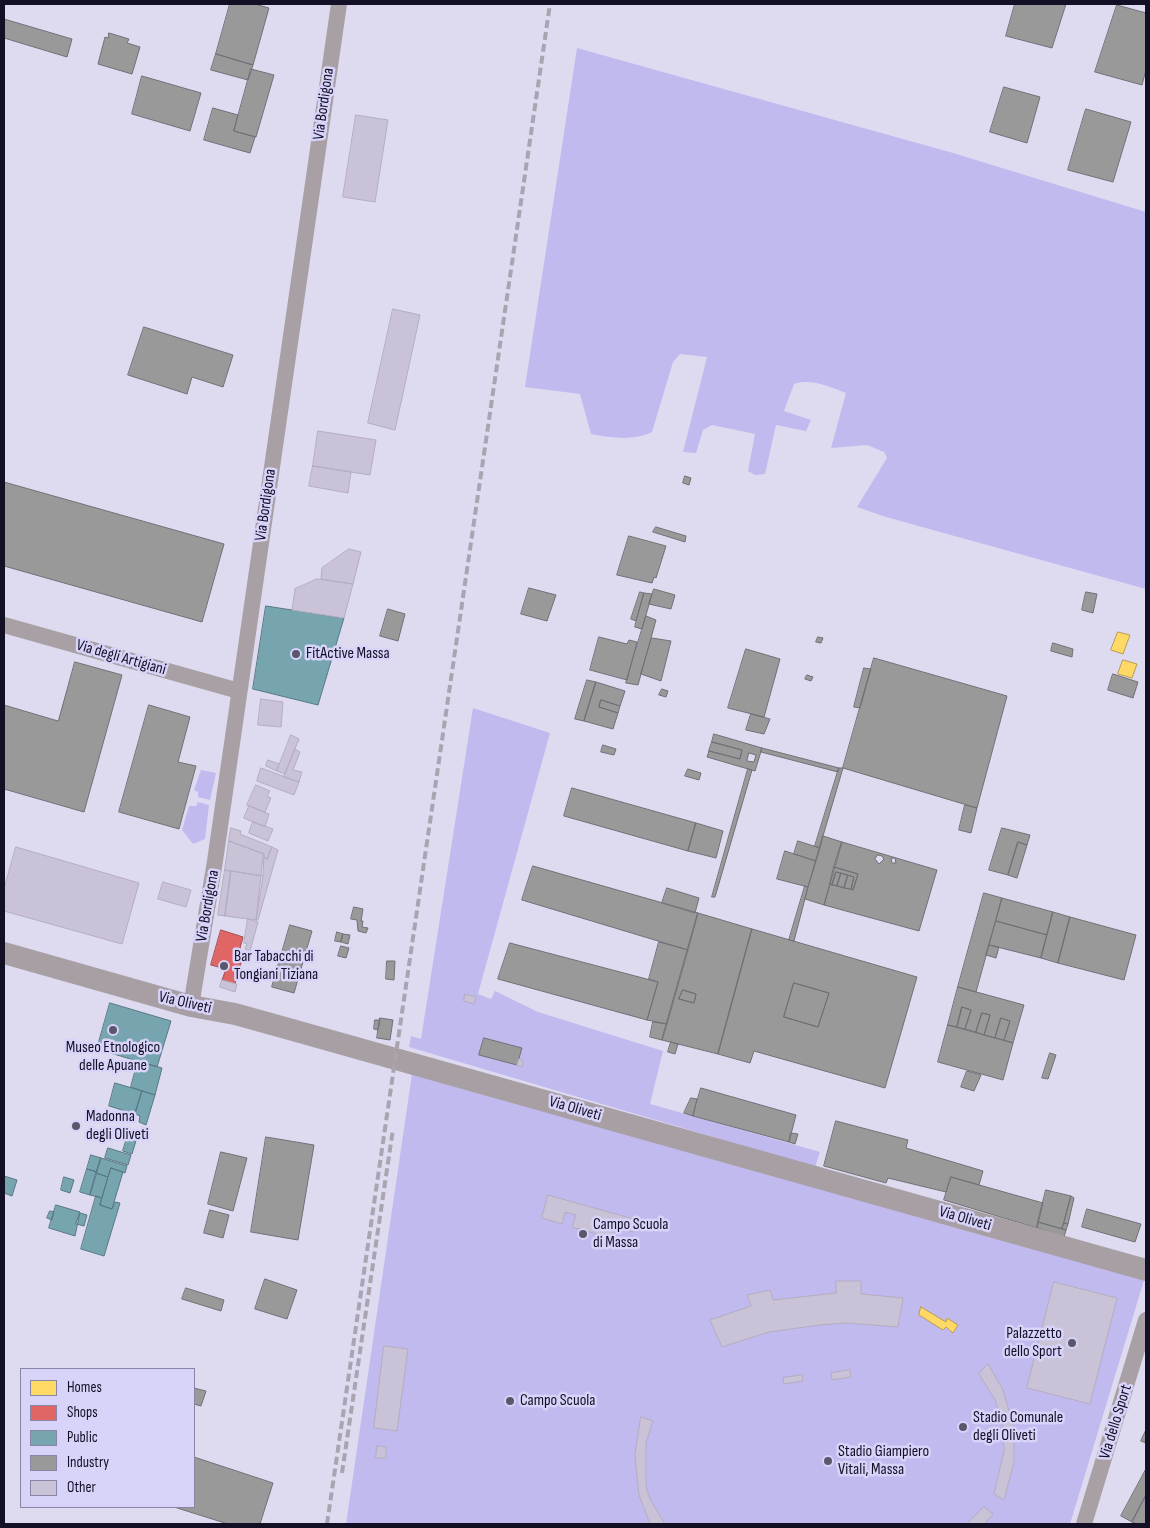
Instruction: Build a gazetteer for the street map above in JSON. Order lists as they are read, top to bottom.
{
  "streets": {
    "main road": ["Via Oliveti"],
    "street": ["Via Bordigona", "Via degli Artigiani", "Via dello Sport"]
  },
  "crossings": [
    ["Via Bordigona", "Via degli Artigiani"],
    ["Via Bordigona", "Via Oliveti"]
  ],
  "places": [
    "FitActive Massa",
    "Bar Tabacchi di Tongiani Tiziana",
    "Museo Etnologico delle Apuane",
    "Madonna degli Oliveti",
    "Campo Scuola di Massa",
    "Palazzetto dello Sport",
    "Campo Scuola",
    "Stadio Comunale degli Oliveti",
    "Stadio Giampiero Vitali, Massa"
  ],
  "legend": [
    "Homes",
    "Shops",
    "Public",
    "Industry",
    "Other"
  ]
}
